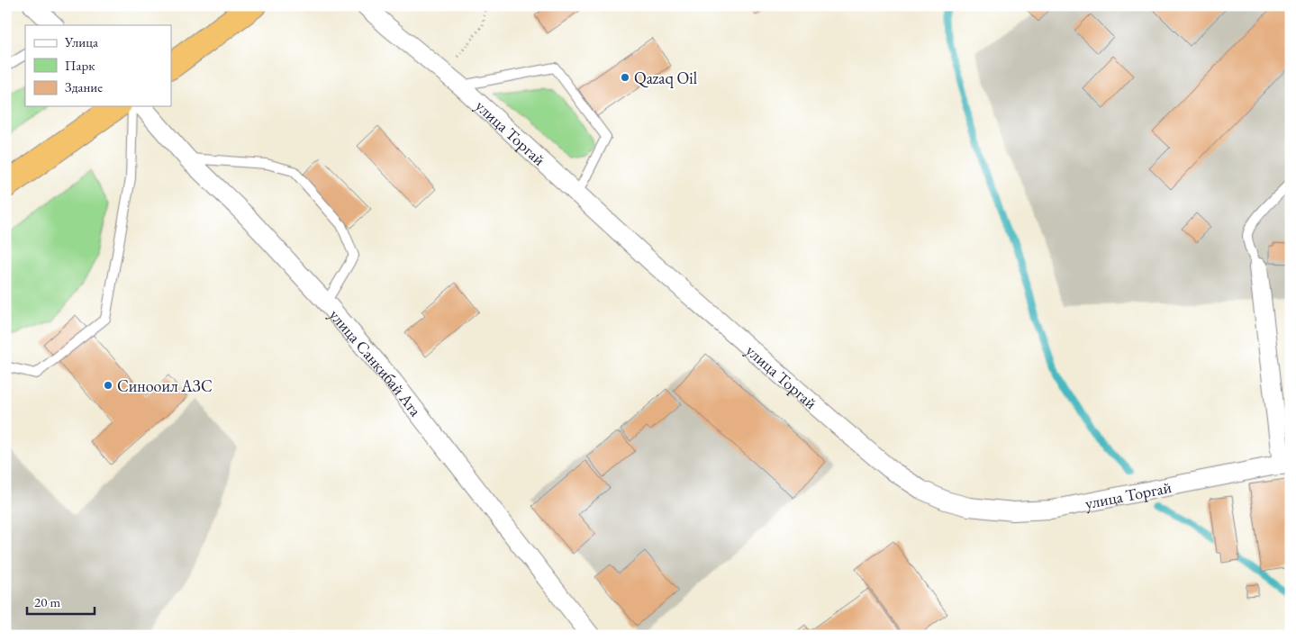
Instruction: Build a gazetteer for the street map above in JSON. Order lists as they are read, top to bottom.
{
  "streets": {
    "street": ["улица Торгай", "улица Санкибай Ата"]
  },
  "places": ["Qazaq Oil", "Синооил АЗС"],
  "legend": ["Улица", "Парк", "Здание"],
  "scale_bar": "20 m"
}
